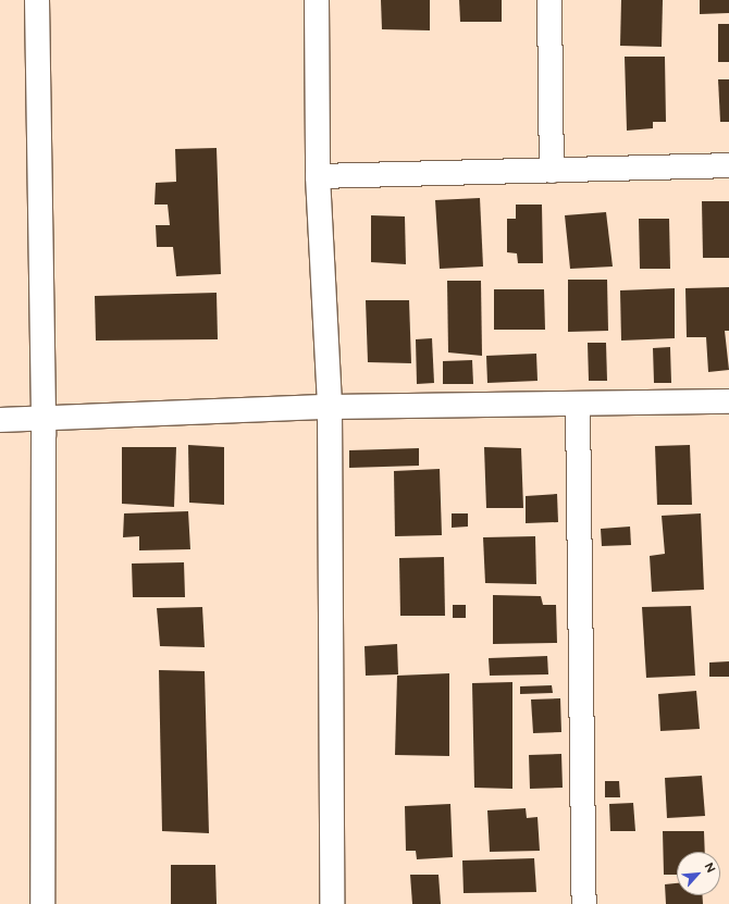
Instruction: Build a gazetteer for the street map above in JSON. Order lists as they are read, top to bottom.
{
  "north": "top right"
}
